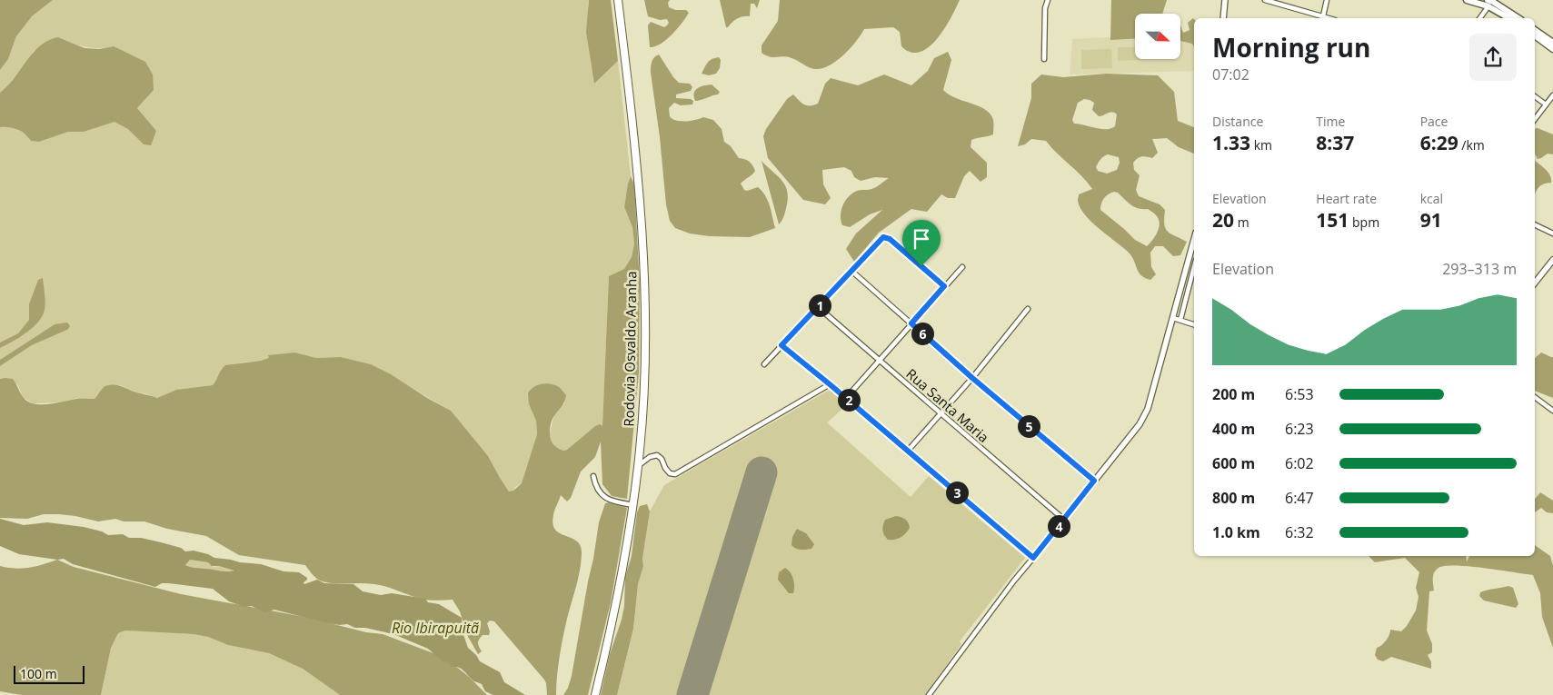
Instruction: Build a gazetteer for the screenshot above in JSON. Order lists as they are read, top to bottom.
{
  "streets": {
    "highway": ["Rodovia Osvaldo Aranha"],
    "street": ["Rua Santa Maria"]
  },
  "water": ["Rio Ibirapuitã"],
  "scale_bar": "100 m",
  "north": "right",
  "page": {
    "heading": ["Morning run", "07:02"],
    "stats": [
      ["Distance", "1.33 km"],
      ["Time", "8:37"],
      ["Pace", "6:29 /km"],
      ["Elevation", "20 m"],
      ["Heart rate", "151 bpm"],
      ["kcal", "91"]
    ],
    "chart": ["Elevation", "293–313 m"],
    "pins": [
      "1",
      "6",
      "2",
      "5",
      "3",
      "4"
    ],
    "list": [
      {
        "name": "200 m",
        "note": "6:53"
      },
      {
        "name": "400 m",
        "note": "6:23"
      },
      {
        "name": "600 m",
        "note": "6:02"
      },
      {
        "name": "800 m",
        "note": "6:47"
      },
      {
        "name": "1.0 km",
        "note": "6:32"
      }
    ],
    "scale": "100 m"
  }
}
